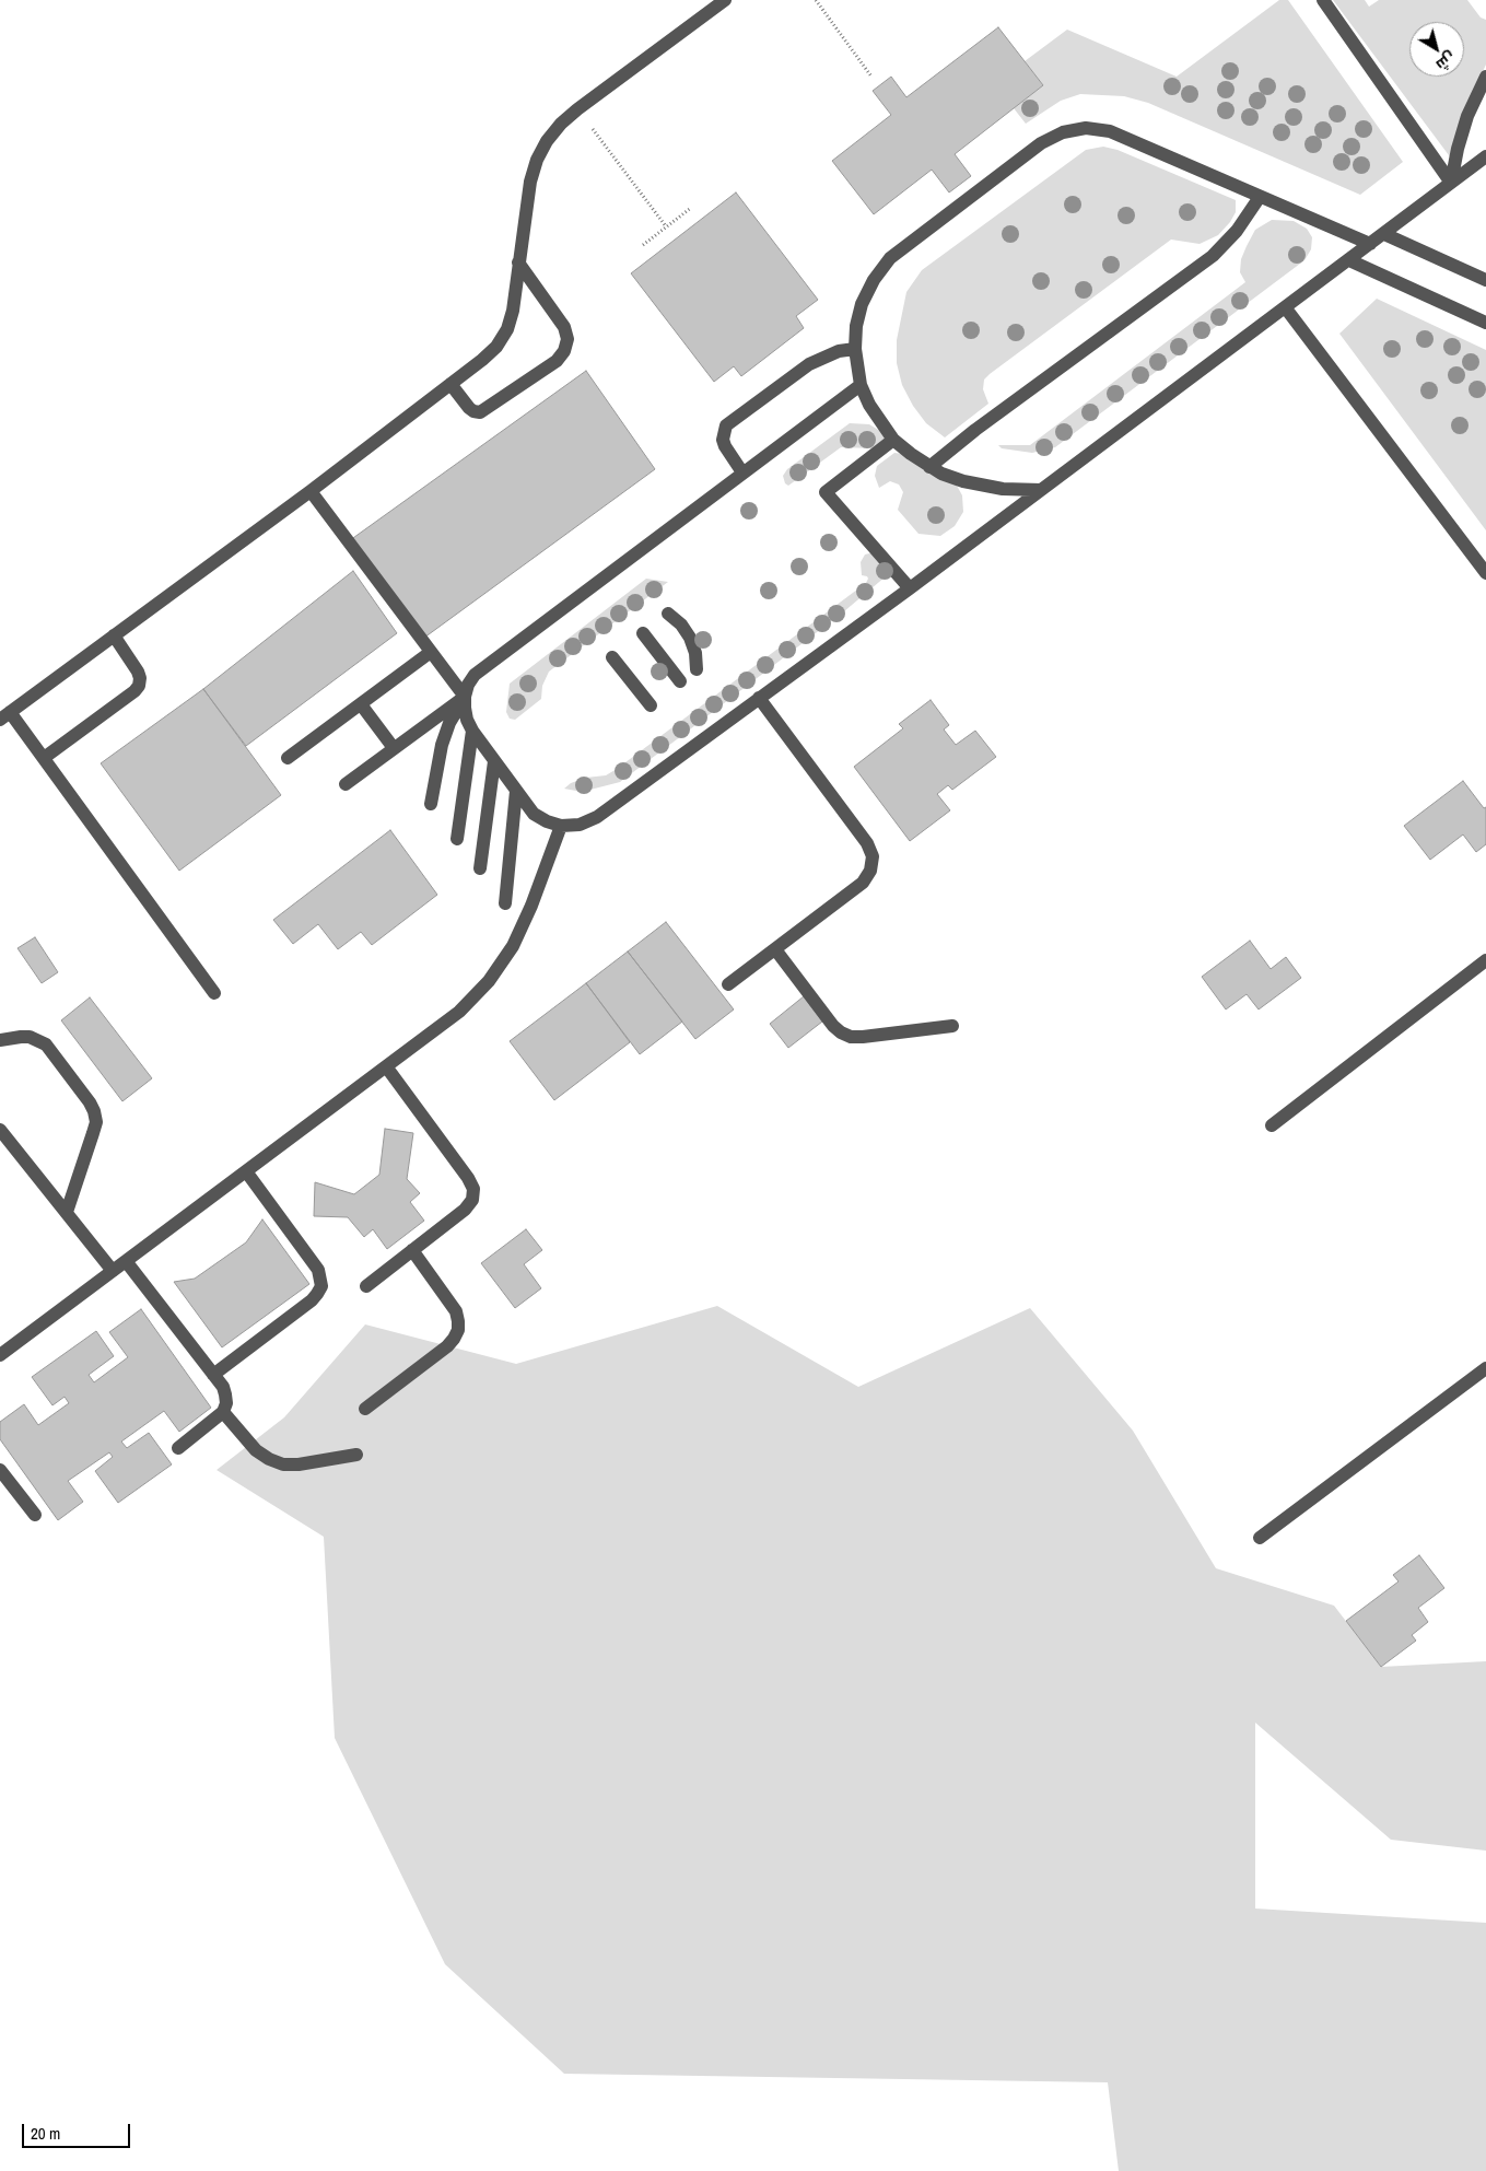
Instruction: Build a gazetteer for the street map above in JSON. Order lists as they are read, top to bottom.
{
  "scale_bar": "20 m",
  "north": "bottom right"
}
